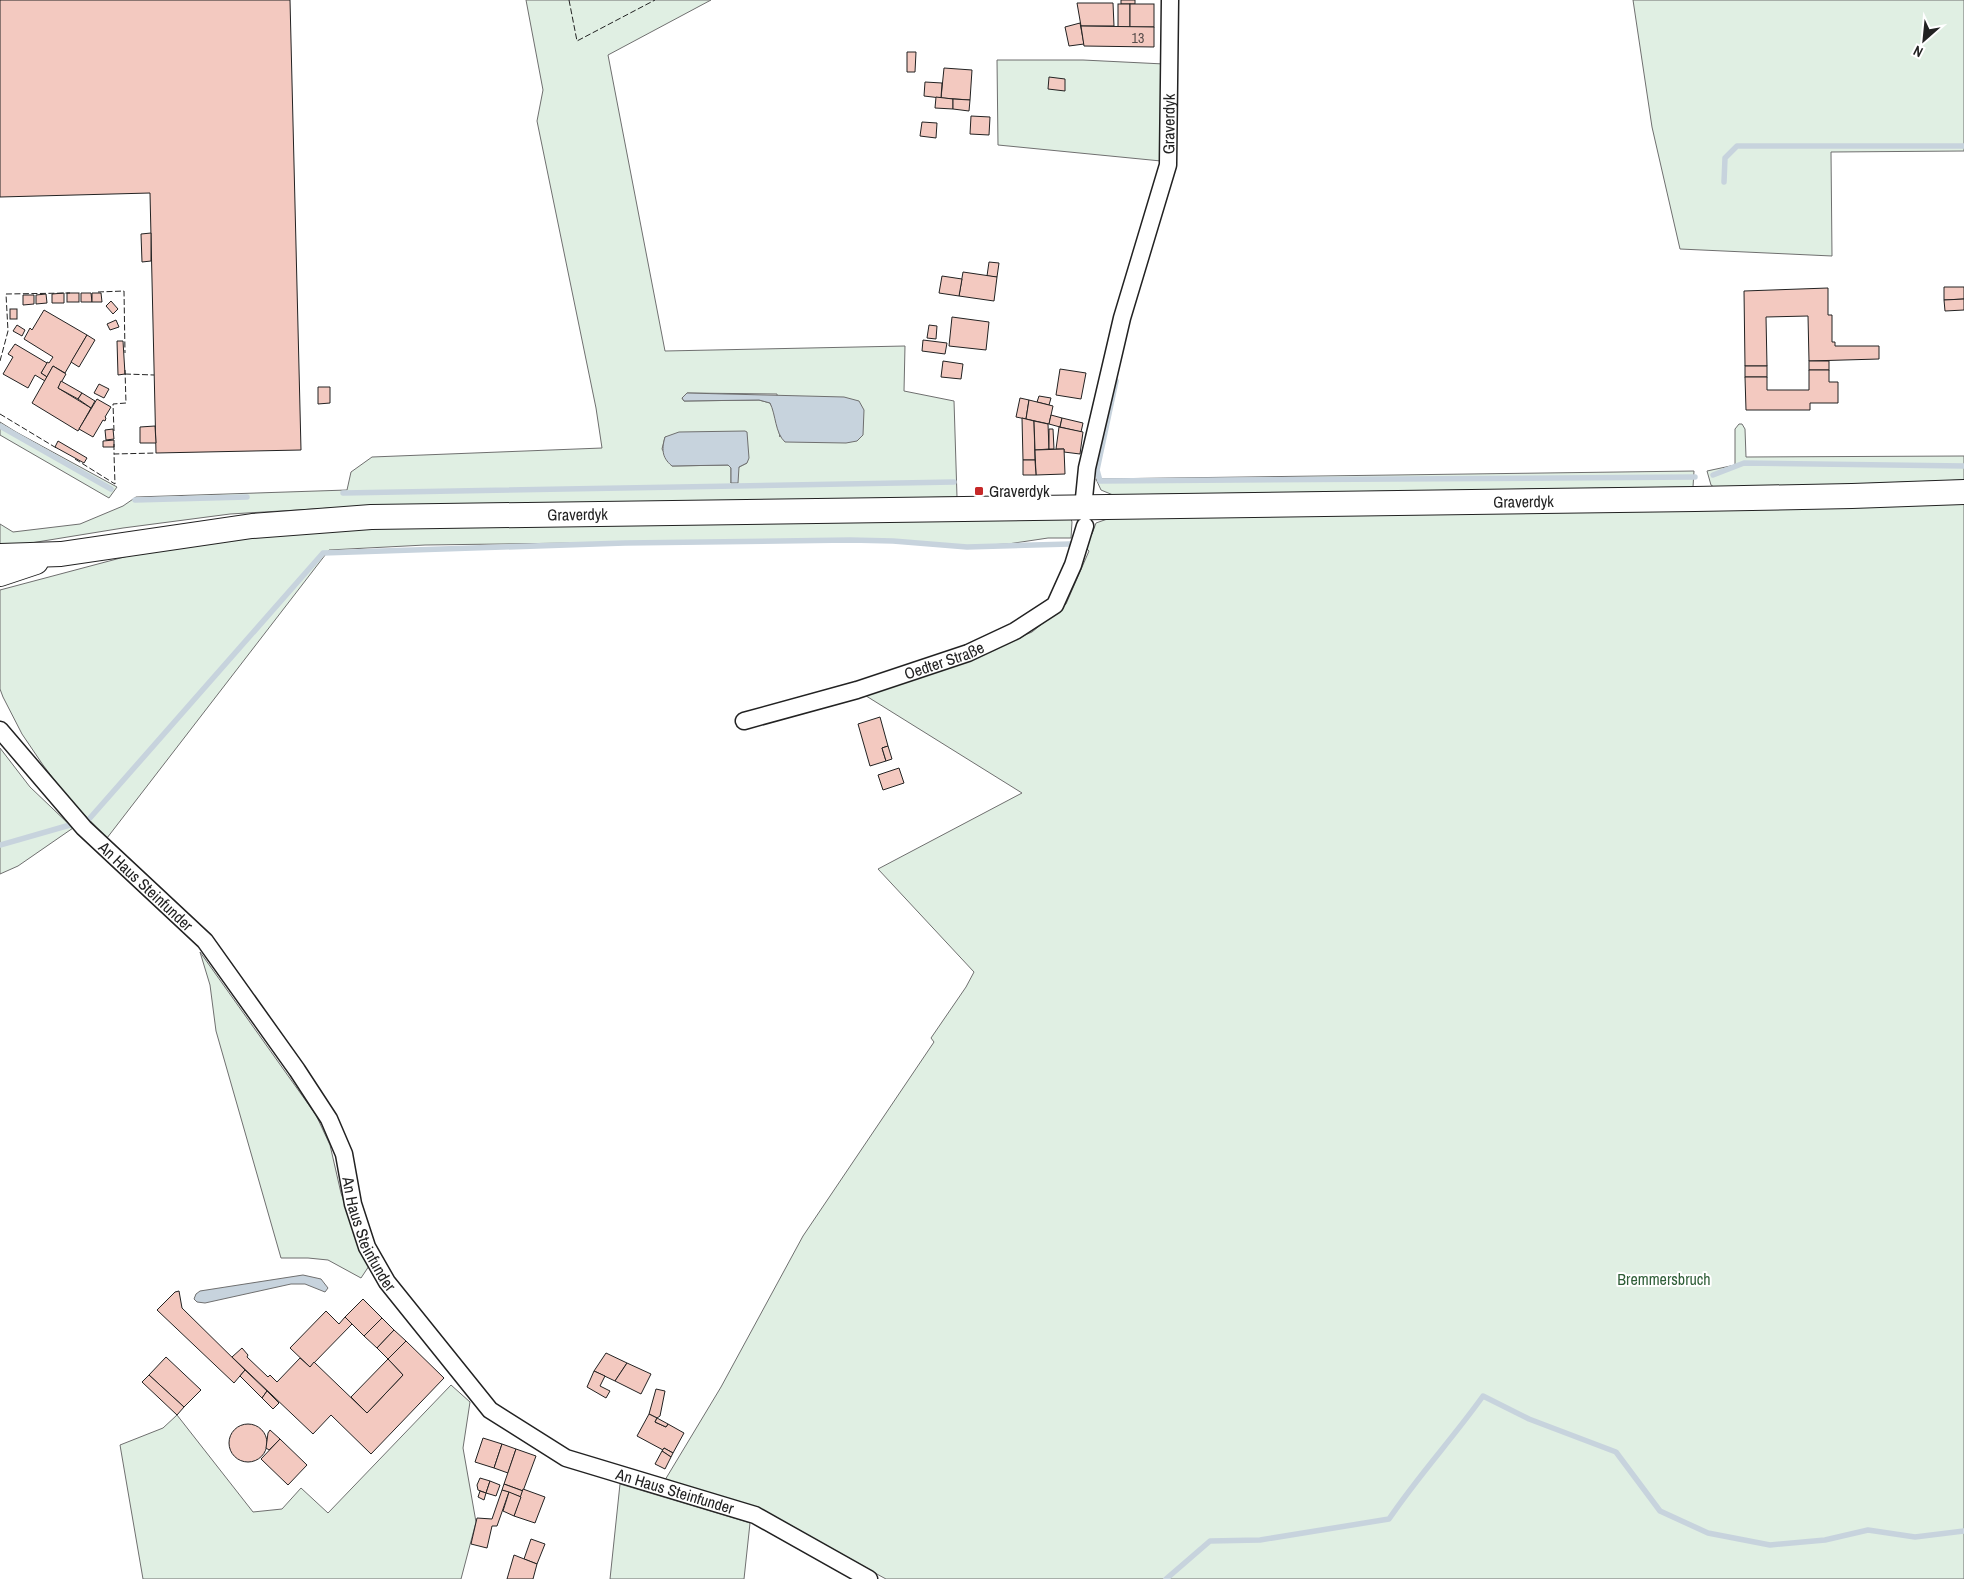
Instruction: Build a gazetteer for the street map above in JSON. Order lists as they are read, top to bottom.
{
  "streets": {
    "main road": ["Graverdyk"],
    "street": ["Oedter Straße", "An Haus Steinfunder"]
  },
  "crossings": [
    ["Graverdyk", "Oedter Straße"]
  ],
  "parks": ["Bremmersbruch"],
  "places": {
    "transit": ["Graverdyk"]
  },
  "house_numbers": ["13"],
  "north": "bottom left"
}
